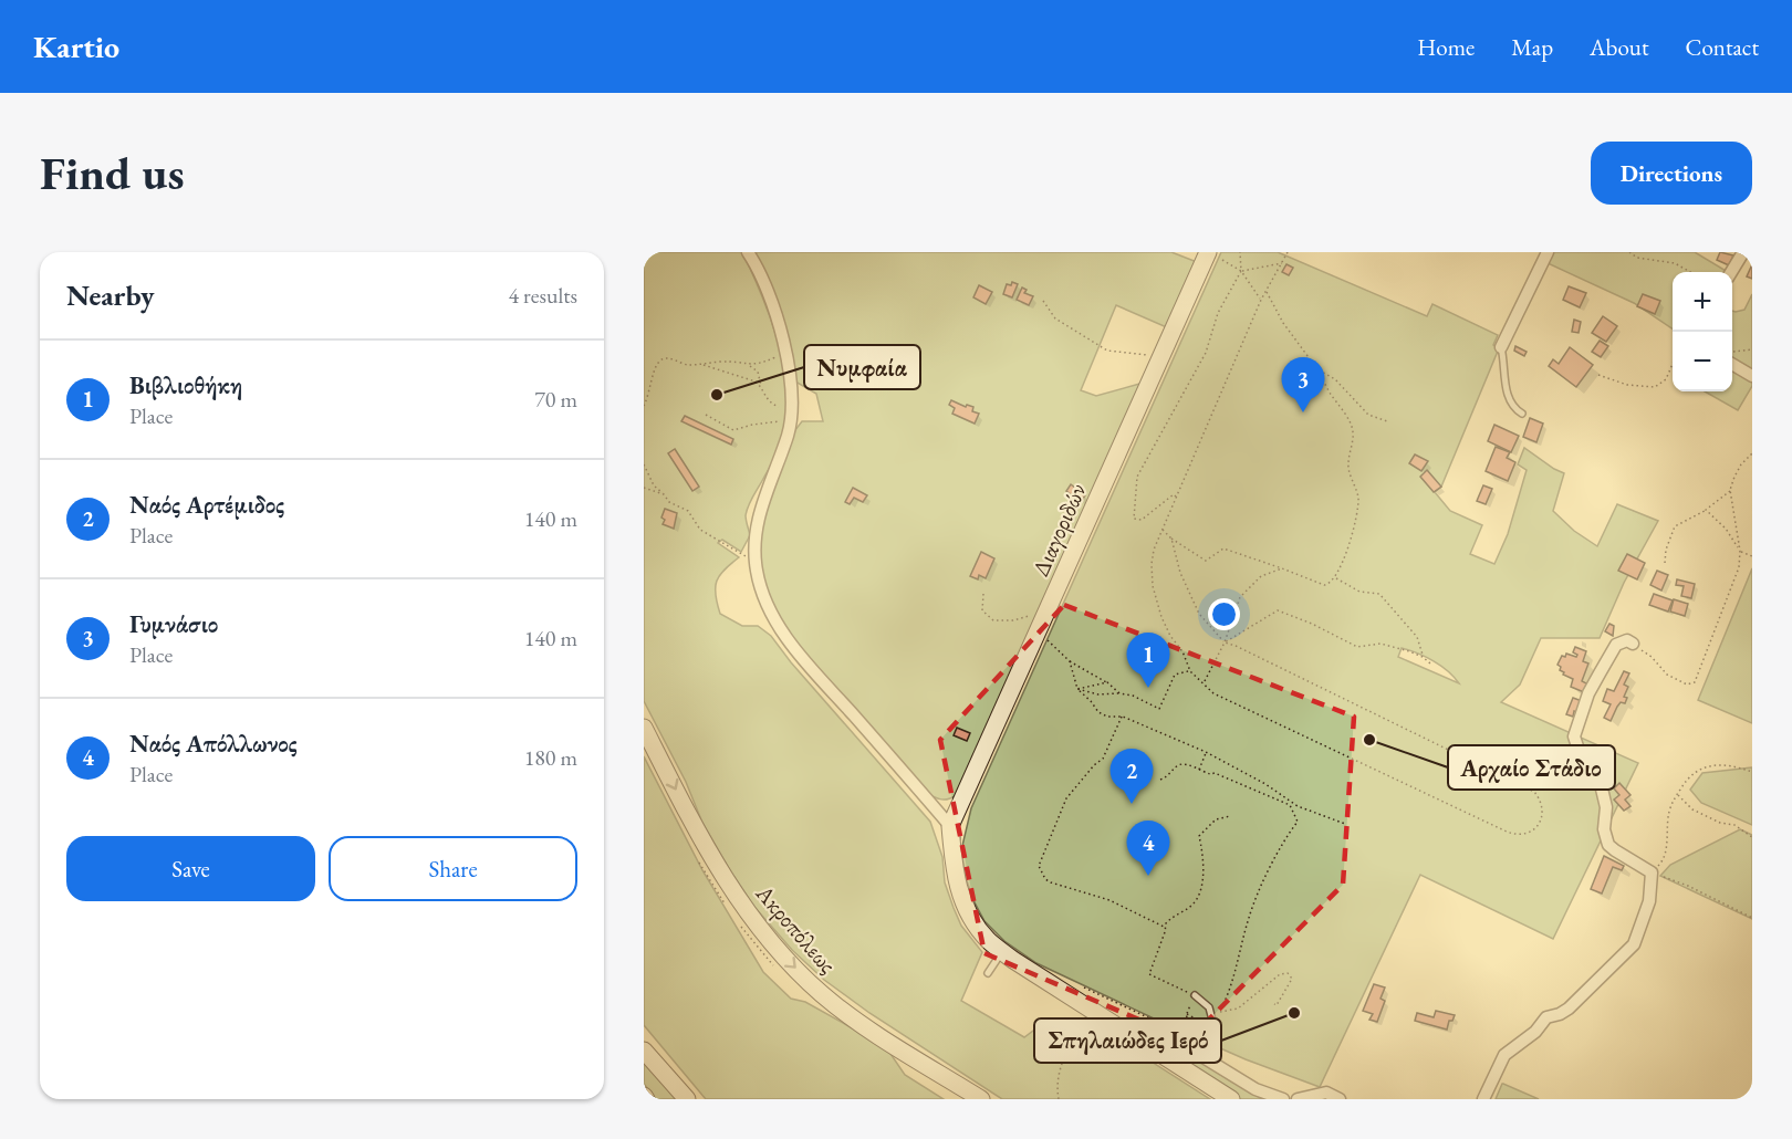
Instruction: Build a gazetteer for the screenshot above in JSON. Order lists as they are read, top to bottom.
{
  "streets": {
    "street": ["Διαγοριδών", "Ακροπόλεως"]
  },
  "one_way": ["Ακροπόλεως"],
  "places": ["Νυμφαία", "Αρχαίο Στάδιο", "Σπηλαιώδες Ιερό"],
  "page": {
    "header": "Kartio",
    "nav": [
      "Home",
      "Map",
      "About",
      "Contact"
    ],
    "buttons": [
      "Directions",
      ["Save", "Share"]
    ],
    "title": "Find us",
    "heading": ["Nearby", "4 results"],
    "map_buttons": ["+", "−"],
    "list": [
      {
        "mark": "1",
        "name": "Βιβλιοθήκη",
        "note": "Place",
        "value": "70 m"
      },
      {
        "mark": "2",
        "name": "Ναός Αρτέμιδος",
        "note": "Place",
        "value": "140 m"
      },
      {
        "mark": "3",
        "name": "Γυμνάσιο",
        "note": "Place",
        "value": "140 m"
      },
      {
        "mark": "4",
        "name": "Ναός Απόλλωνος",
        "note": "Place",
        "value": "180 m"
      }
    ],
    "pins": [
      "3",
      "1",
      "2",
      "4"
    ]
  }
}
